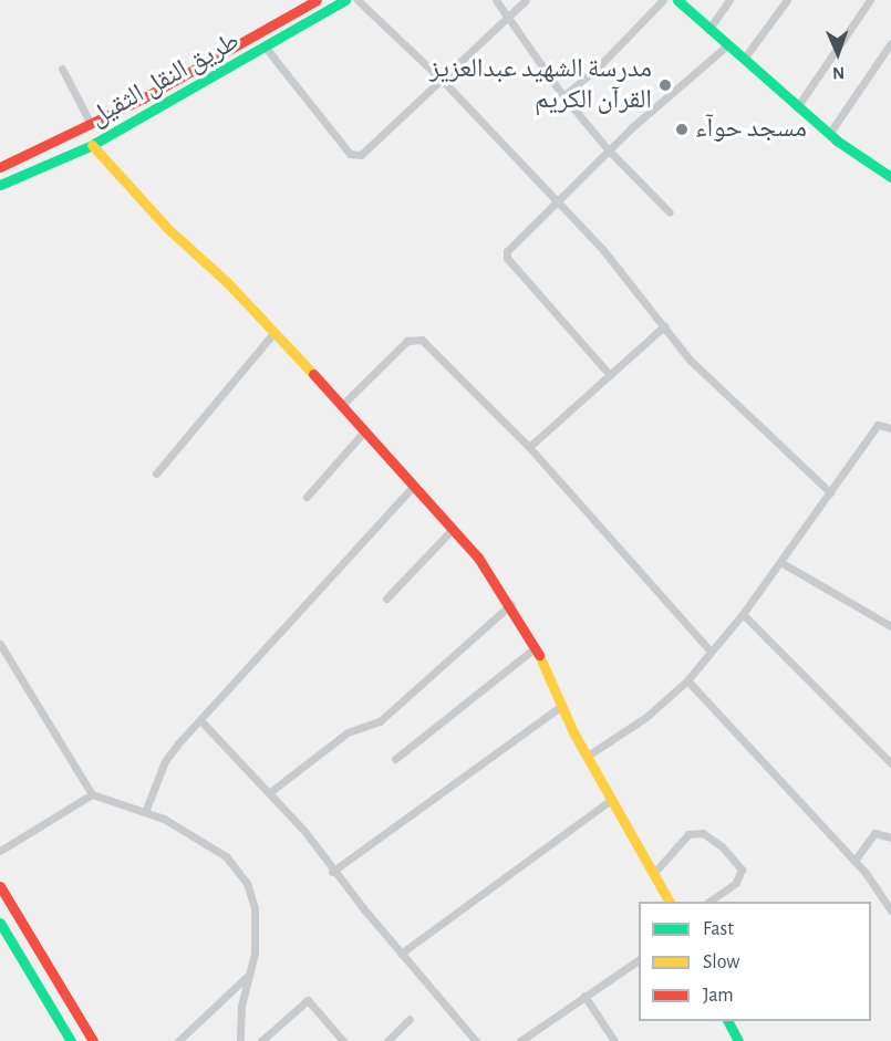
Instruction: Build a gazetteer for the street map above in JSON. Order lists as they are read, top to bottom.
{
  "streets": {
    "main road": ["طريق النقل الثقيل"]
  },
  "places": ["مدرسة الشهيد عبدالعزيز القرآن الكريم", "مسجد حوآء"],
  "legend": ["Fast", "Slow", "Jam"],
  "north": "bottom"
}
